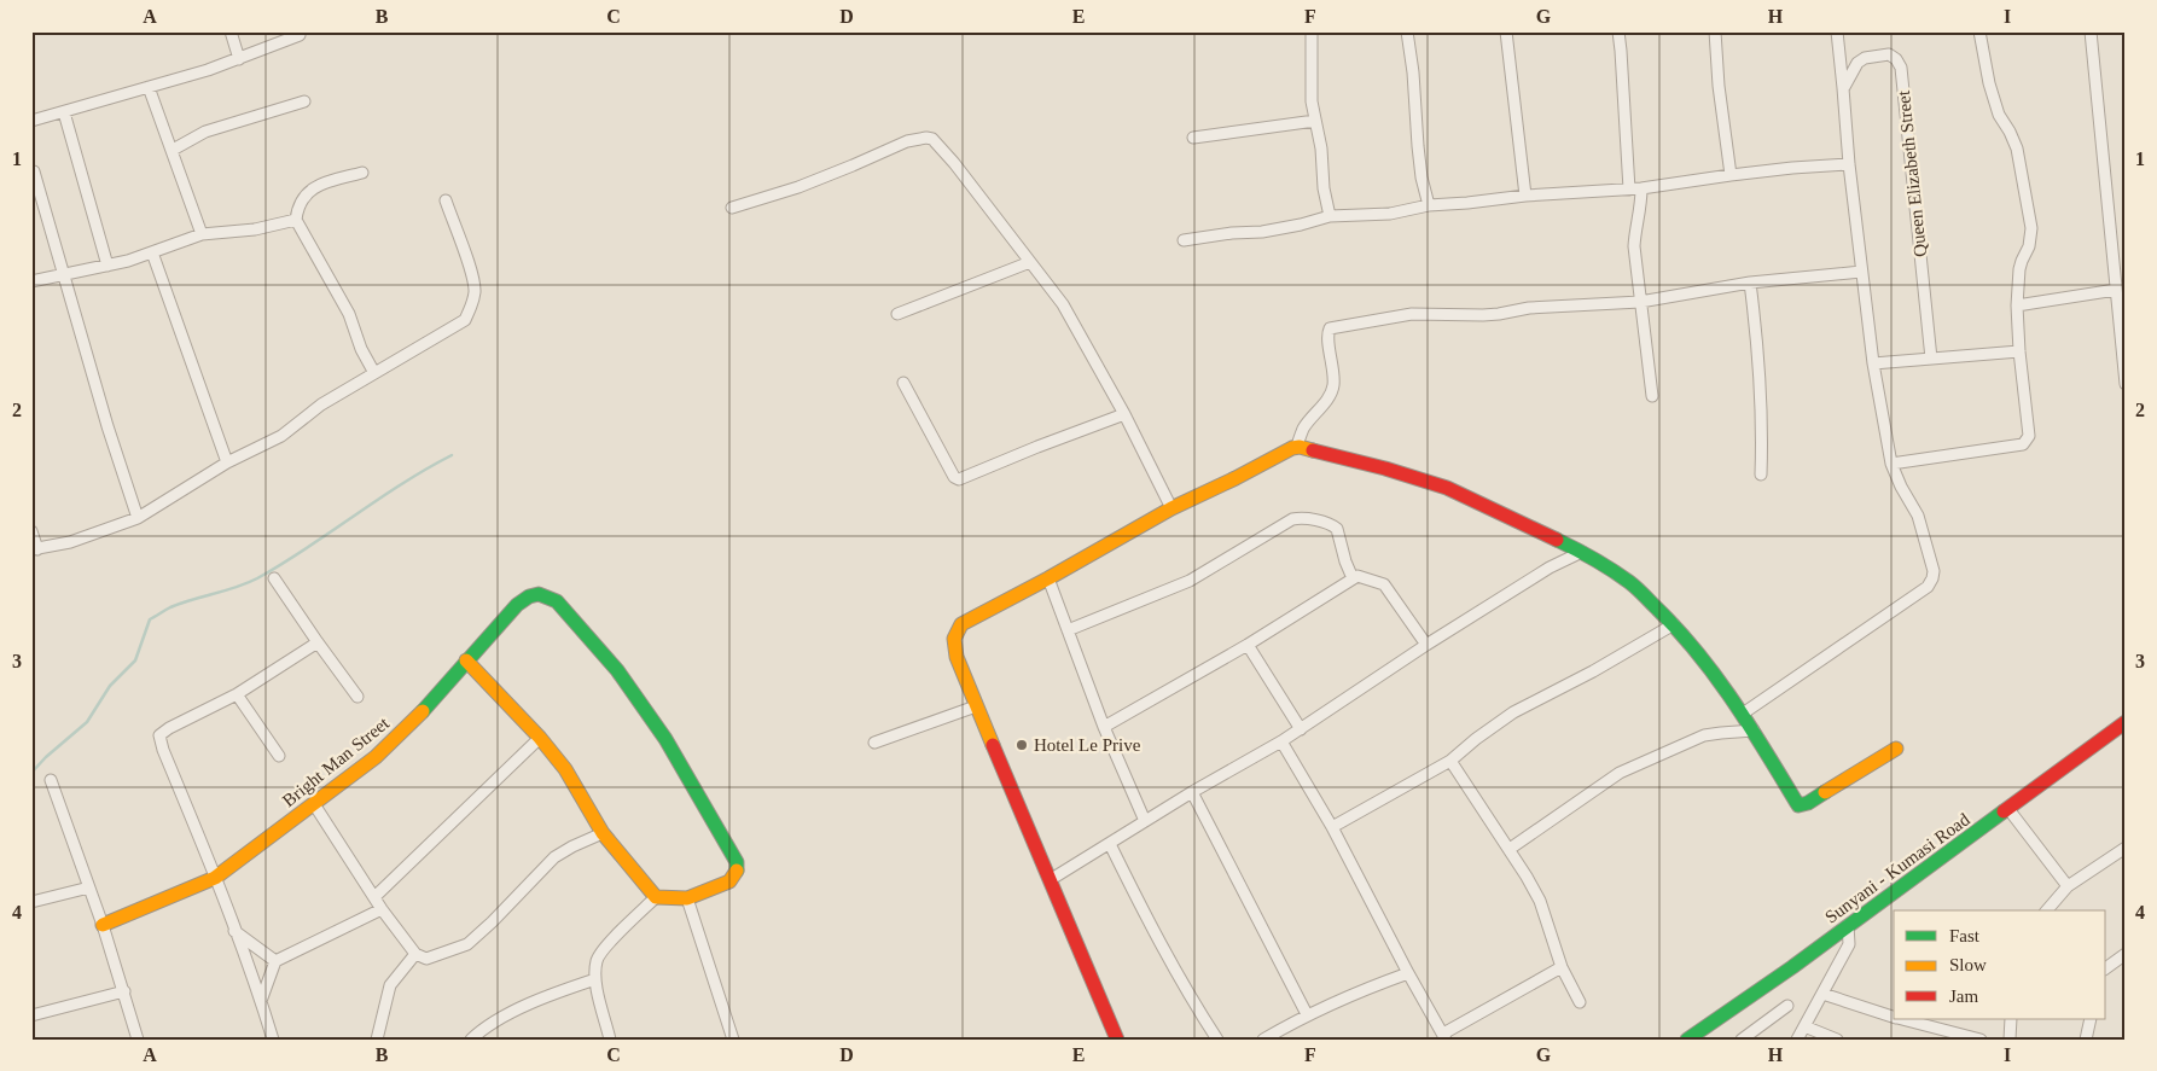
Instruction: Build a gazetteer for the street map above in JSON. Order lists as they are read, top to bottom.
{
  "streets": {
    "street": ["Queen Elizabeth Street", "Bright Man Street", "Sunyani - Kumasi Road"]
  },
  "places": ["Hotel Le Prive"],
  "legend": ["Fast", "Slow", "Jam"],
  "grid": {
    "columns": [
      "A",
      "B",
      "C",
      "D",
      "E",
      "F",
      "G",
      "H",
      "I"
    ],
    "rows": [
      "1",
      "2",
      "3",
      "4"
    ]
  }
}
